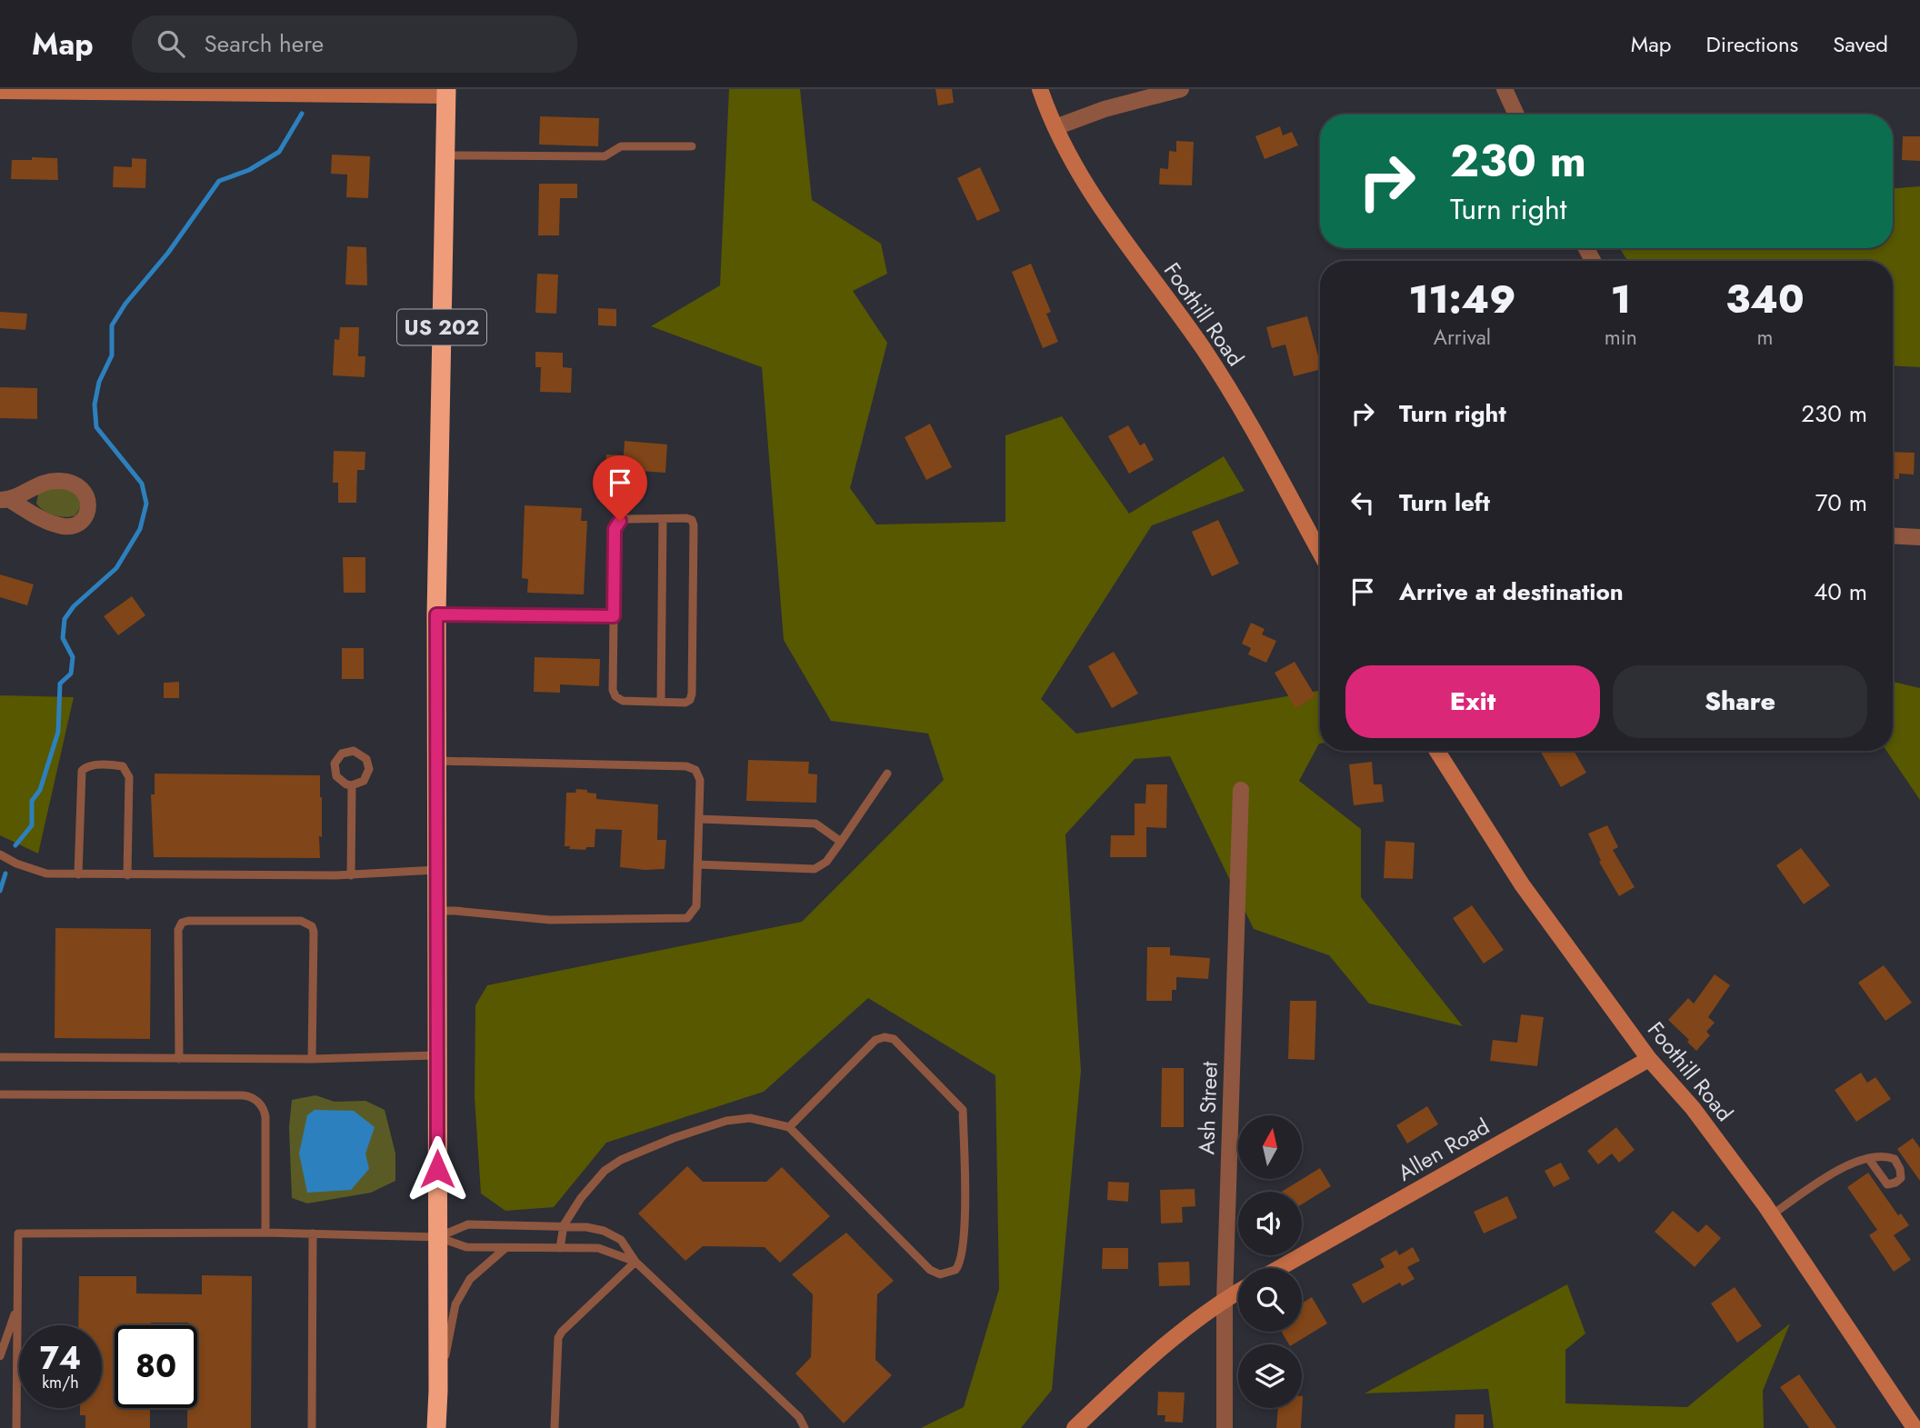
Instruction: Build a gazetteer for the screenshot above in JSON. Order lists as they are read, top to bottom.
{
  "streets": {
    "highway": ["US 202"],
    "street": ["Foothill Road", "Ash Street", "Allen Road"]
  },
  "crossings": [
    ["Foothill Road", "Allen Road"]
  ],
  "north": "top",
  "page": {
    "header": "Map",
    "search": "Search here",
    "nav": ["Map", "Directions", "Saved"],
    "turn": ["230 m", "Turn right"],
    "eta": [
      "11:49",
      "Arrival",
      "1",
      "min",
      "340",
      "m"
    ],
    "list": [
      {
        "name": "Turn right",
        "value": "230 m"
      },
      {
        "name": "Turn left",
        "value": "70 m"
      },
      {
        "name": "Arrive at destination",
        "value": "40 m"
      }
    ],
    "buttons": ["Exit", "Share"],
    "speed": "74 km/h",
    "limit": "80"
  }
}
